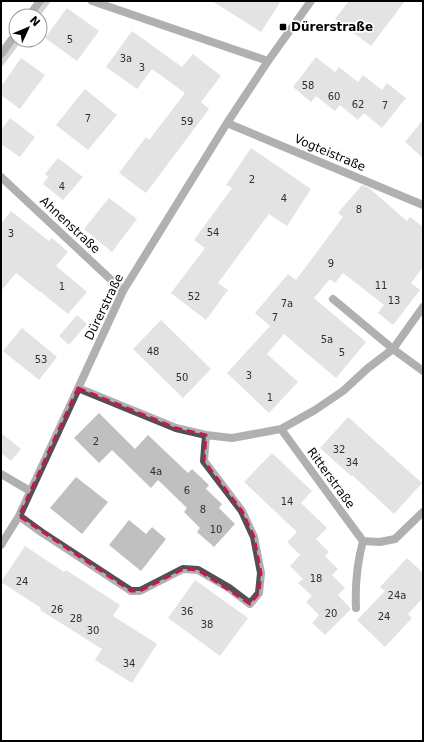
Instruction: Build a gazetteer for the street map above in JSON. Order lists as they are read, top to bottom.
{
  "streets": {
    "street": [
      "Vogteistraße",
      "Ahnenstraße",
      "Dürerstraße",
      "Ritterstraße"
    ]
  },
  "crossings": [
    ["Vogteistraße", "Dürerstraße"],
    ["Ahnenstraße", "Dürerstraße"]
  ],
  "places": {
    "transit": ["Dürerstraße"]
  },
  "house_numbers": [
    "5",
    "3a",
    "3",
    "58",
    "60",
    "62",
    "7",
    "7",
    "59",
    "2",
    "4",
    "4",
    "8",
    "54",
    "3",
    "9",
    "11",
    "1",
    "52",
    "13",
    "7a",
    "7",
    "5a",
    "48",
    "5",
    "53",
    "3",
    "50",
    "1",
    "2",
    "32",
    "34",
    "4a",
    "6",
    "14",
    "8",
    "10",
    "18",
    "24",
    "24a",
    "26",
    "36",
    "20",
    "24",
    "28",
    "38",
    "30",
    "34"
  ],
  "north": "top right"
}
